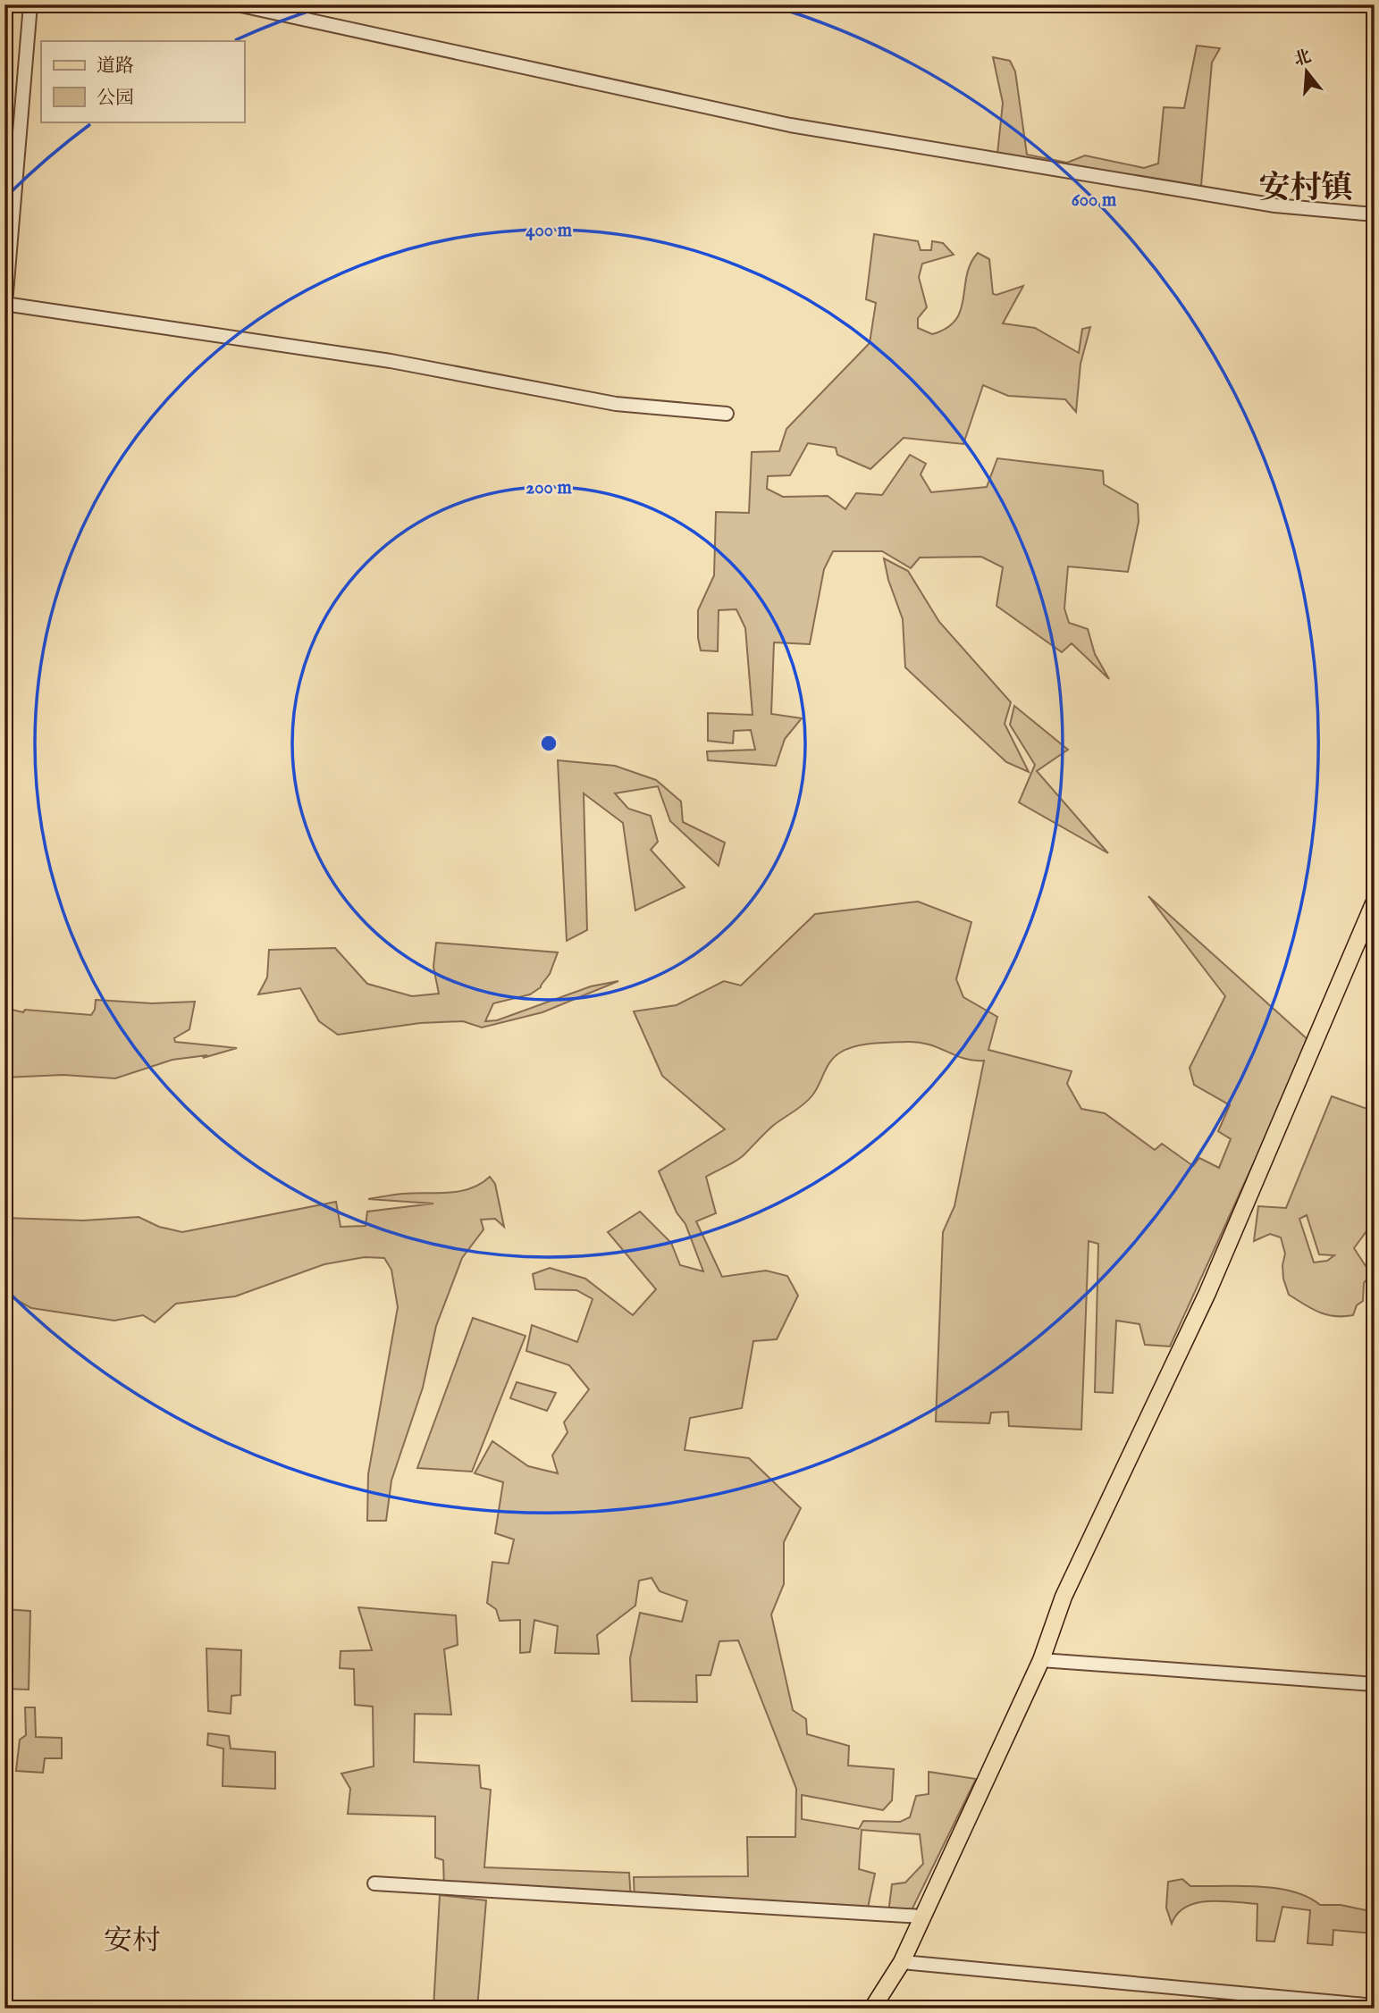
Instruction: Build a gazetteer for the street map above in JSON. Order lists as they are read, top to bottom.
{
  "districts": ["安村镇", "安村"],
  "legend": ["道路", "公园"],
  "north": "top",
  "rings": ["600 m", "400 m", "200 m"]
}
